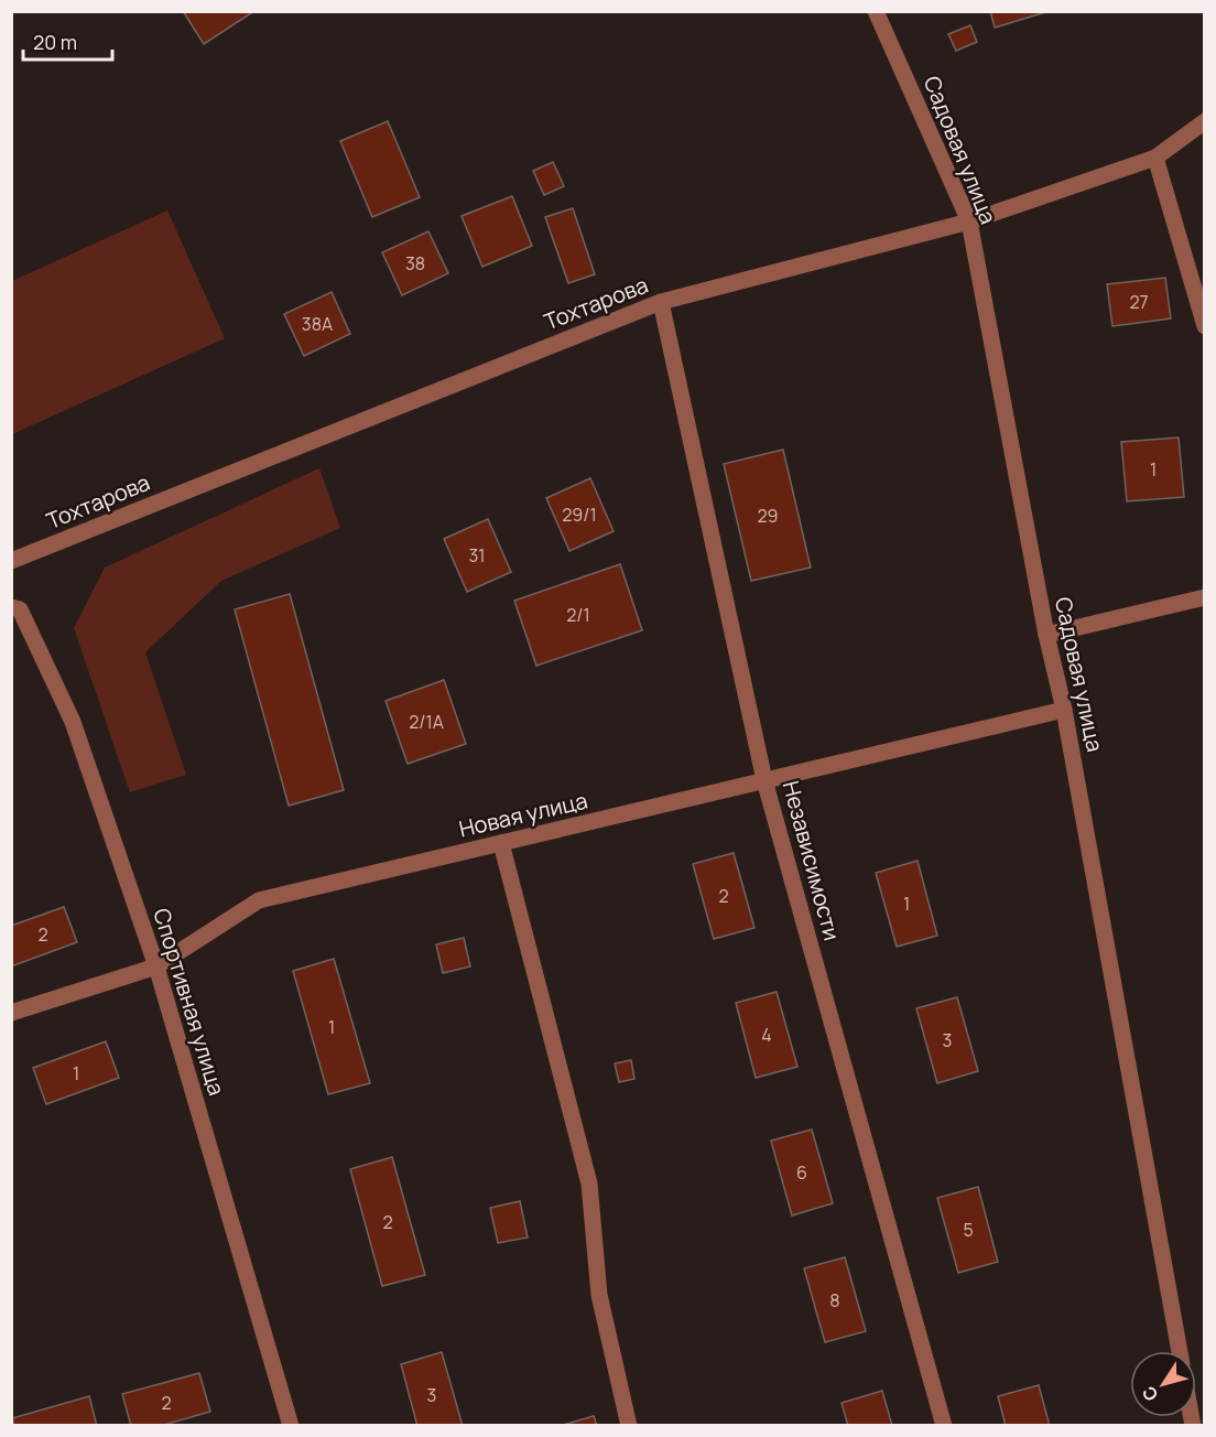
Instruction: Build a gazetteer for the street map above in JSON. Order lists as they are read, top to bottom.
{
  "streets": {
    "street": [
      "Садовая улица",
      "Тохтарова",
      "Новая улица",
      "Независимости",
      "Спортивная улица"
    ]
  },
  "crossings": [
    ["Садовая улица", "Тохтарова"],
    ["Садовая улица", "Новая улица"],
    ["Тохтарова", "Независимости"],
    ["Новая улица", "Независимости"],
    ["Новая улица", "Спортивная улица"]
  ],
  "house_numbers": [
    "38",
    "27",
    "38А",
    "1",
    "29/1",
    "29",
    "31",
    "2/1",
    "2/1А",
    "2",
    "1",
    "2",
    "1",
    "4",
    "3",
    "1",
    "6",
    "2",
    "5",
    "8",
    "3",
    "2"
  ],
  "scale_bar": "20 m",
  "north": "bottom left"
}
